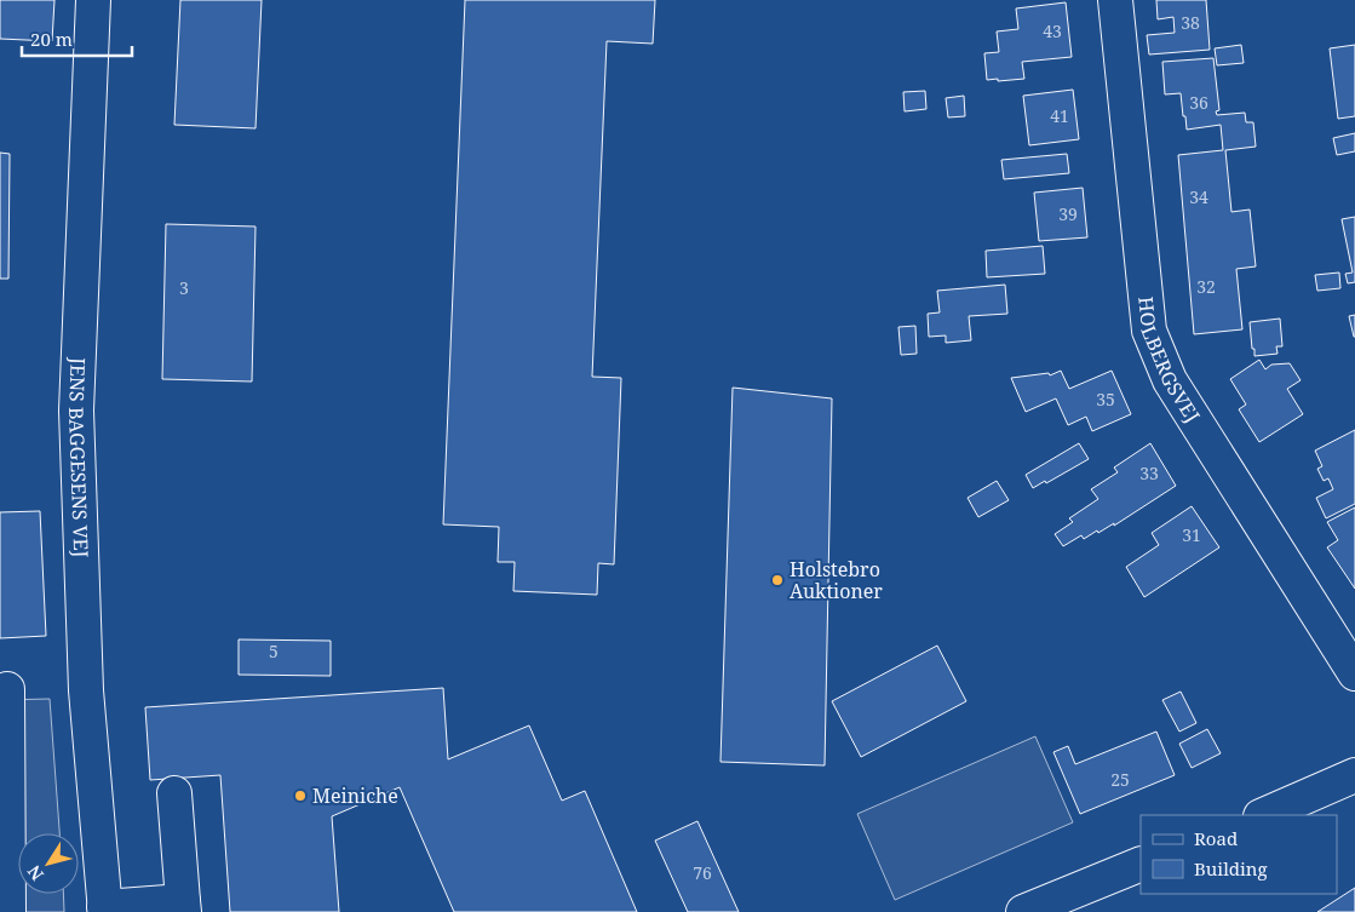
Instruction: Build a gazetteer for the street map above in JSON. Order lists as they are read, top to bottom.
{
  "streets": {
    "street": ["HOLBERGSVEJ", "JENS BAGGESENS VEJ"]
  },
  "places": ["Holstebro Auktioner", "Meiniche"],
  "house_numbers": [
    "38",
    "43",
    "36",
    "41",
    "34",
    "39",
    "32",
    "3",
    "35",
    "33",
    "31",
    "5",
    "25",
    "76"
  ],
  "legend": ["Road", "Building"],
  "scale_bar": "20 m",
  "north": "bottom left"
}
